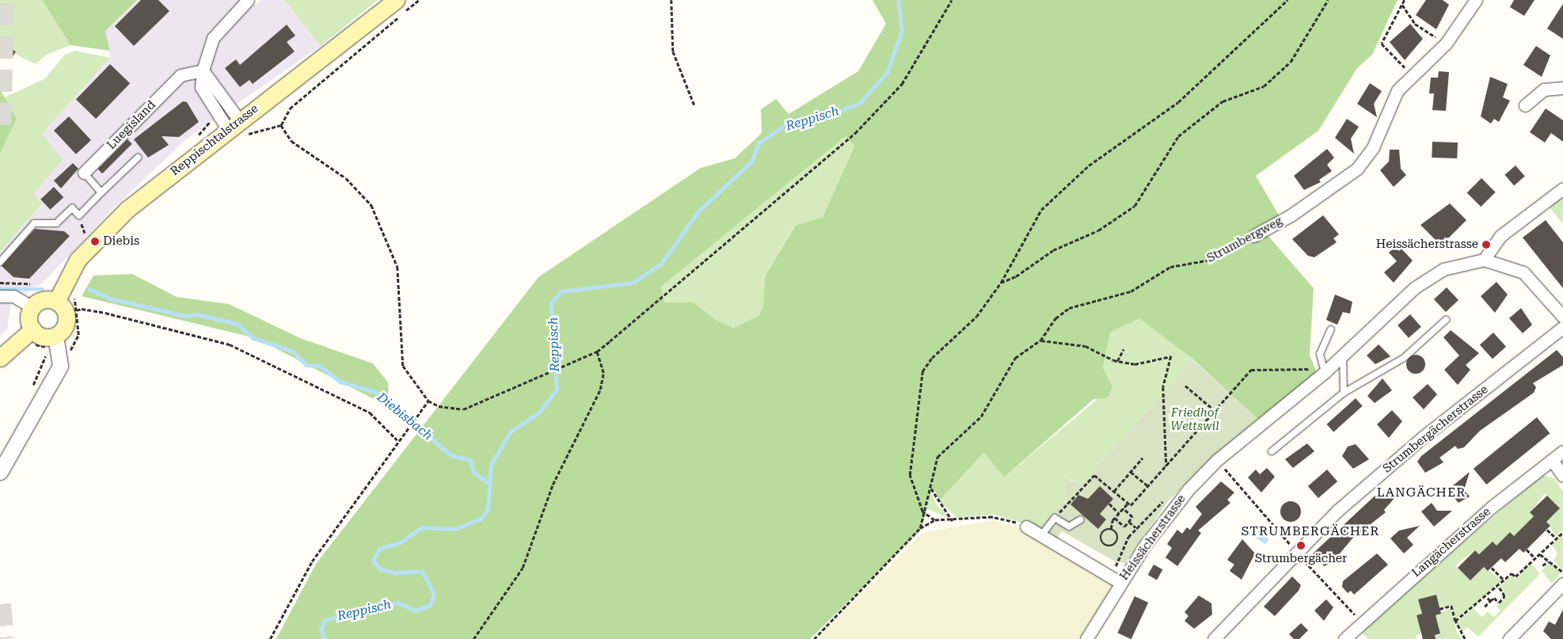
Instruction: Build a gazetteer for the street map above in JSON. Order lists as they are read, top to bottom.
{
  "streets": {
    "main road": ["Reppischtalstrasse"],
    "street": [
      "Luegisland",
      "Strumbergweg",
      "Strumbergächerstrasse",
      "Heissächerstrasse",
      "Langächerstrasse"
    ]
  },
  "districts": ["LANGÄCHER", "STRUMBERGÄCHER"],
  "water": ["Reppisch", "Diebisbach"],
  "parks": ["Friedhof Wettswil"],
  "places": ["Diebis", "Heissächerstrasse", "Strumbergächer"]
}
